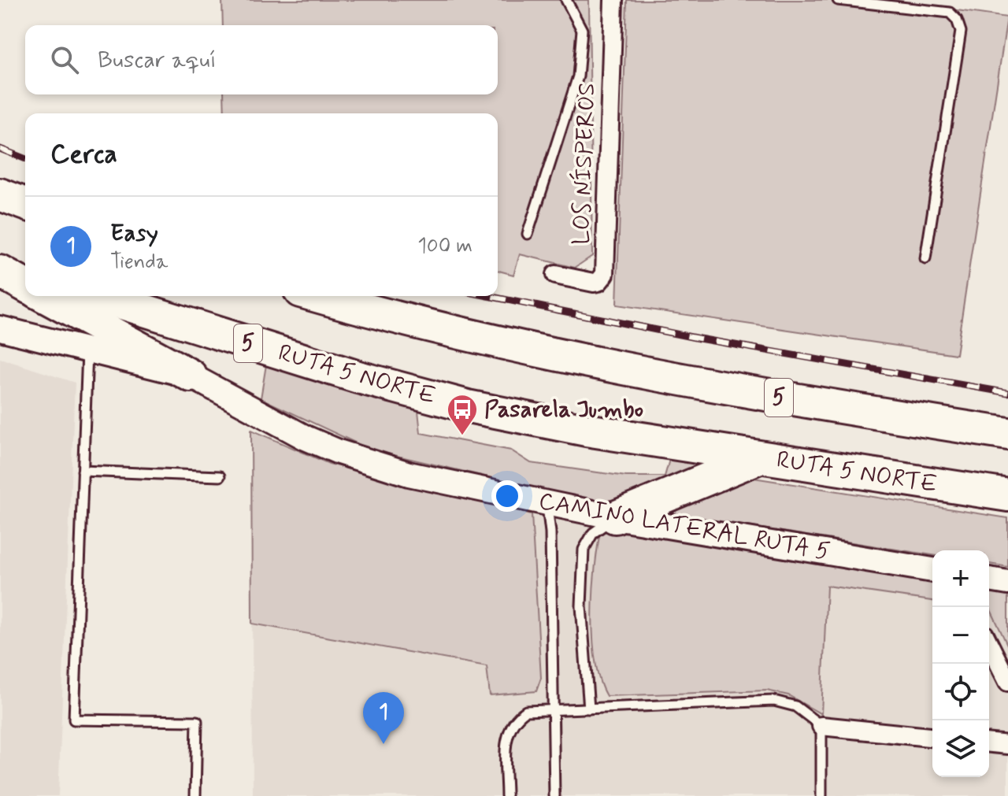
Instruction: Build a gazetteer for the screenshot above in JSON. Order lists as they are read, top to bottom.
{
  "streets": {
    "highway": ["5", "RUTA 5 NORTE"],
    "street": ["LOS NÍSPEROS", "CAMINO LATERAL RUTA 5"]
  },
  "places": {
    "bus stop": ["Pasarela Jumbo"]
  },
  "page": {
    "search": "Buscar aquí",
    "heading": "Cerca",
    "list": [
      {
        "mark": "1",
        "name": "Easy",
        "note": "Tienda",
        "value": "100 m"
      }
    ],
    "map_buttons": ["+", "−"],
    "pins": "1"
  }
}
